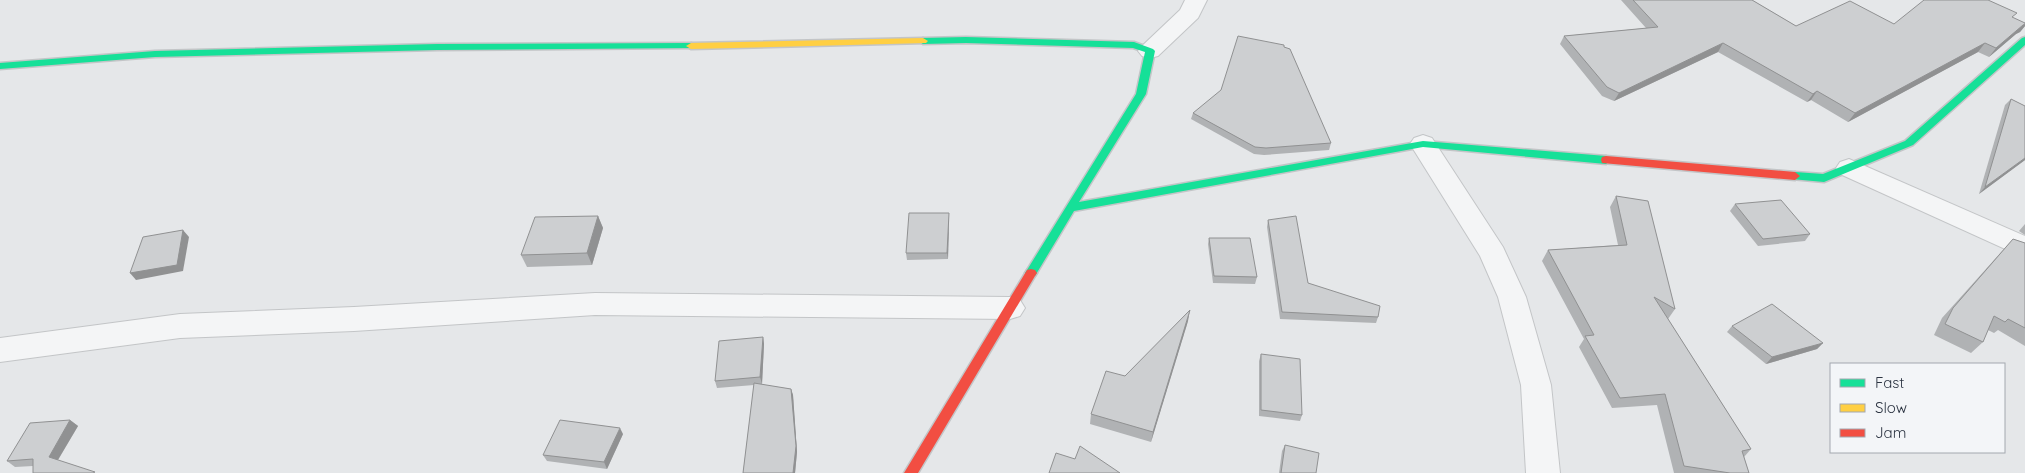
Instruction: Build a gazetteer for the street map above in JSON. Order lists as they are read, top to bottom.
{
  "legend": ["Fast", "Slow", "Jam"]
}
